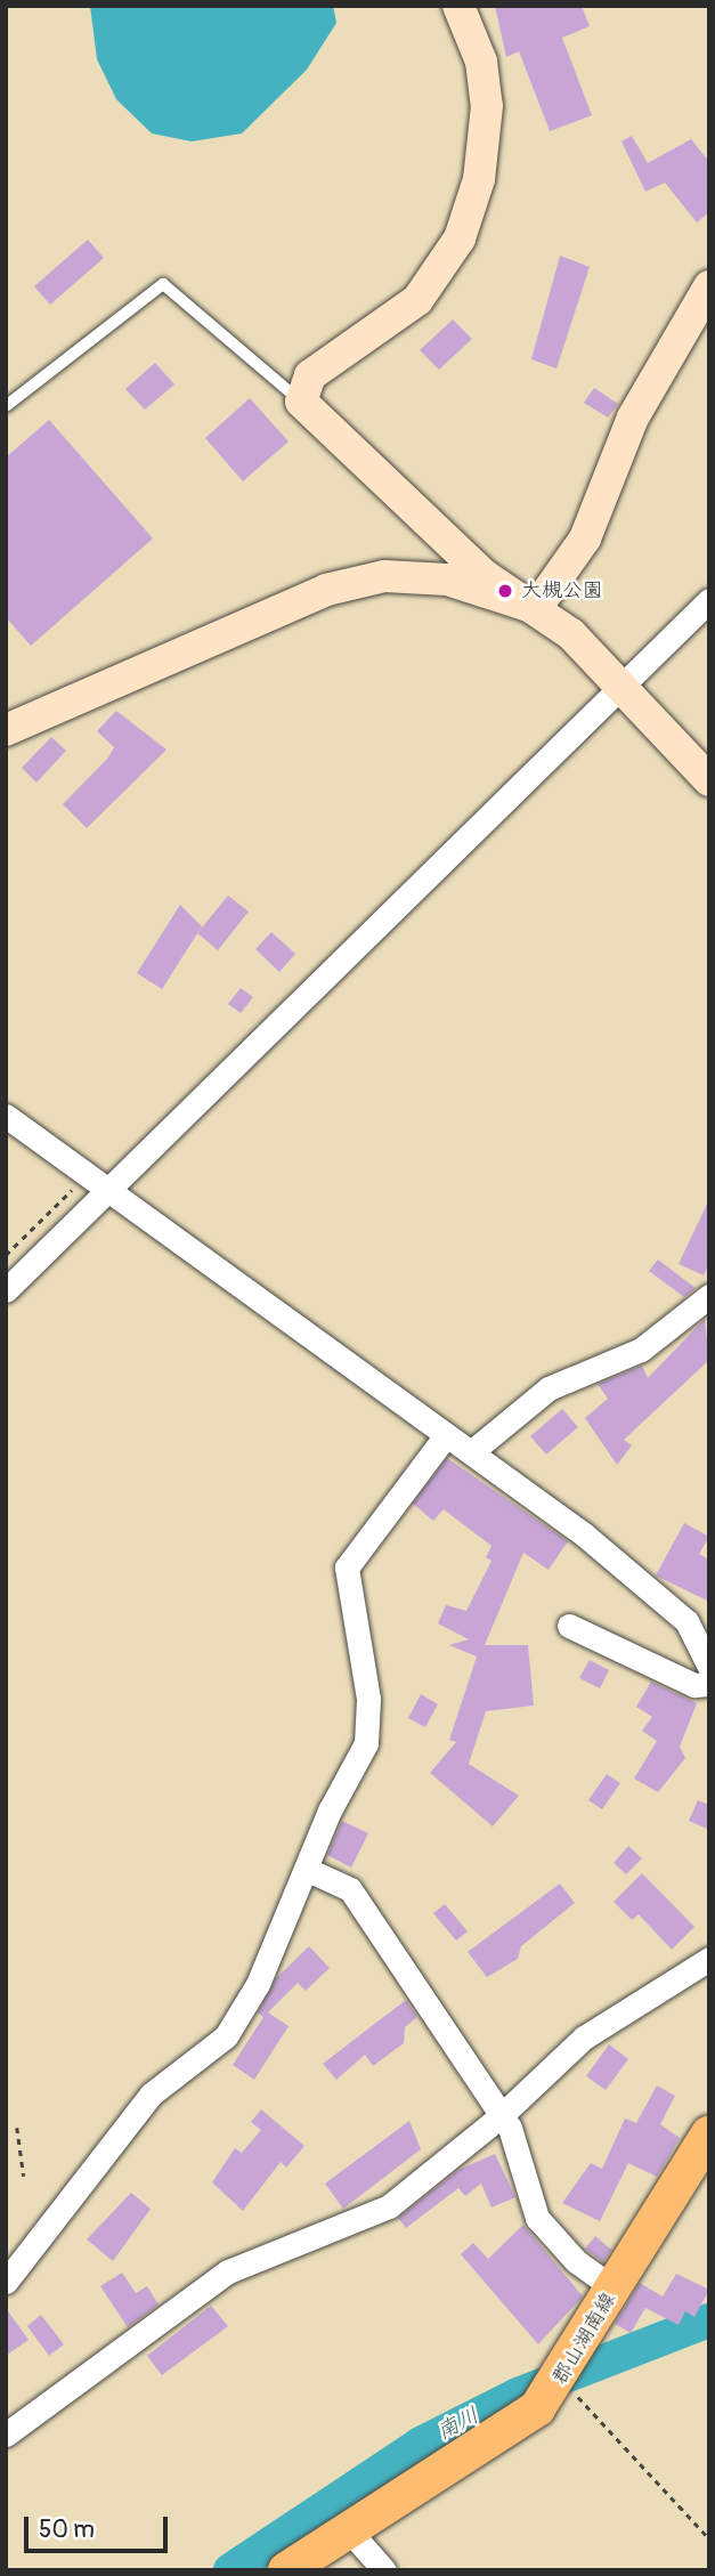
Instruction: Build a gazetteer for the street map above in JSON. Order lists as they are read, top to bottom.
{
  "streets": {
    "main road": ["郡山湖南線"]
  },
  "water": ["南川"],
  "places": ["大槻公園"],
  "scale_bar": "50 m"
}
